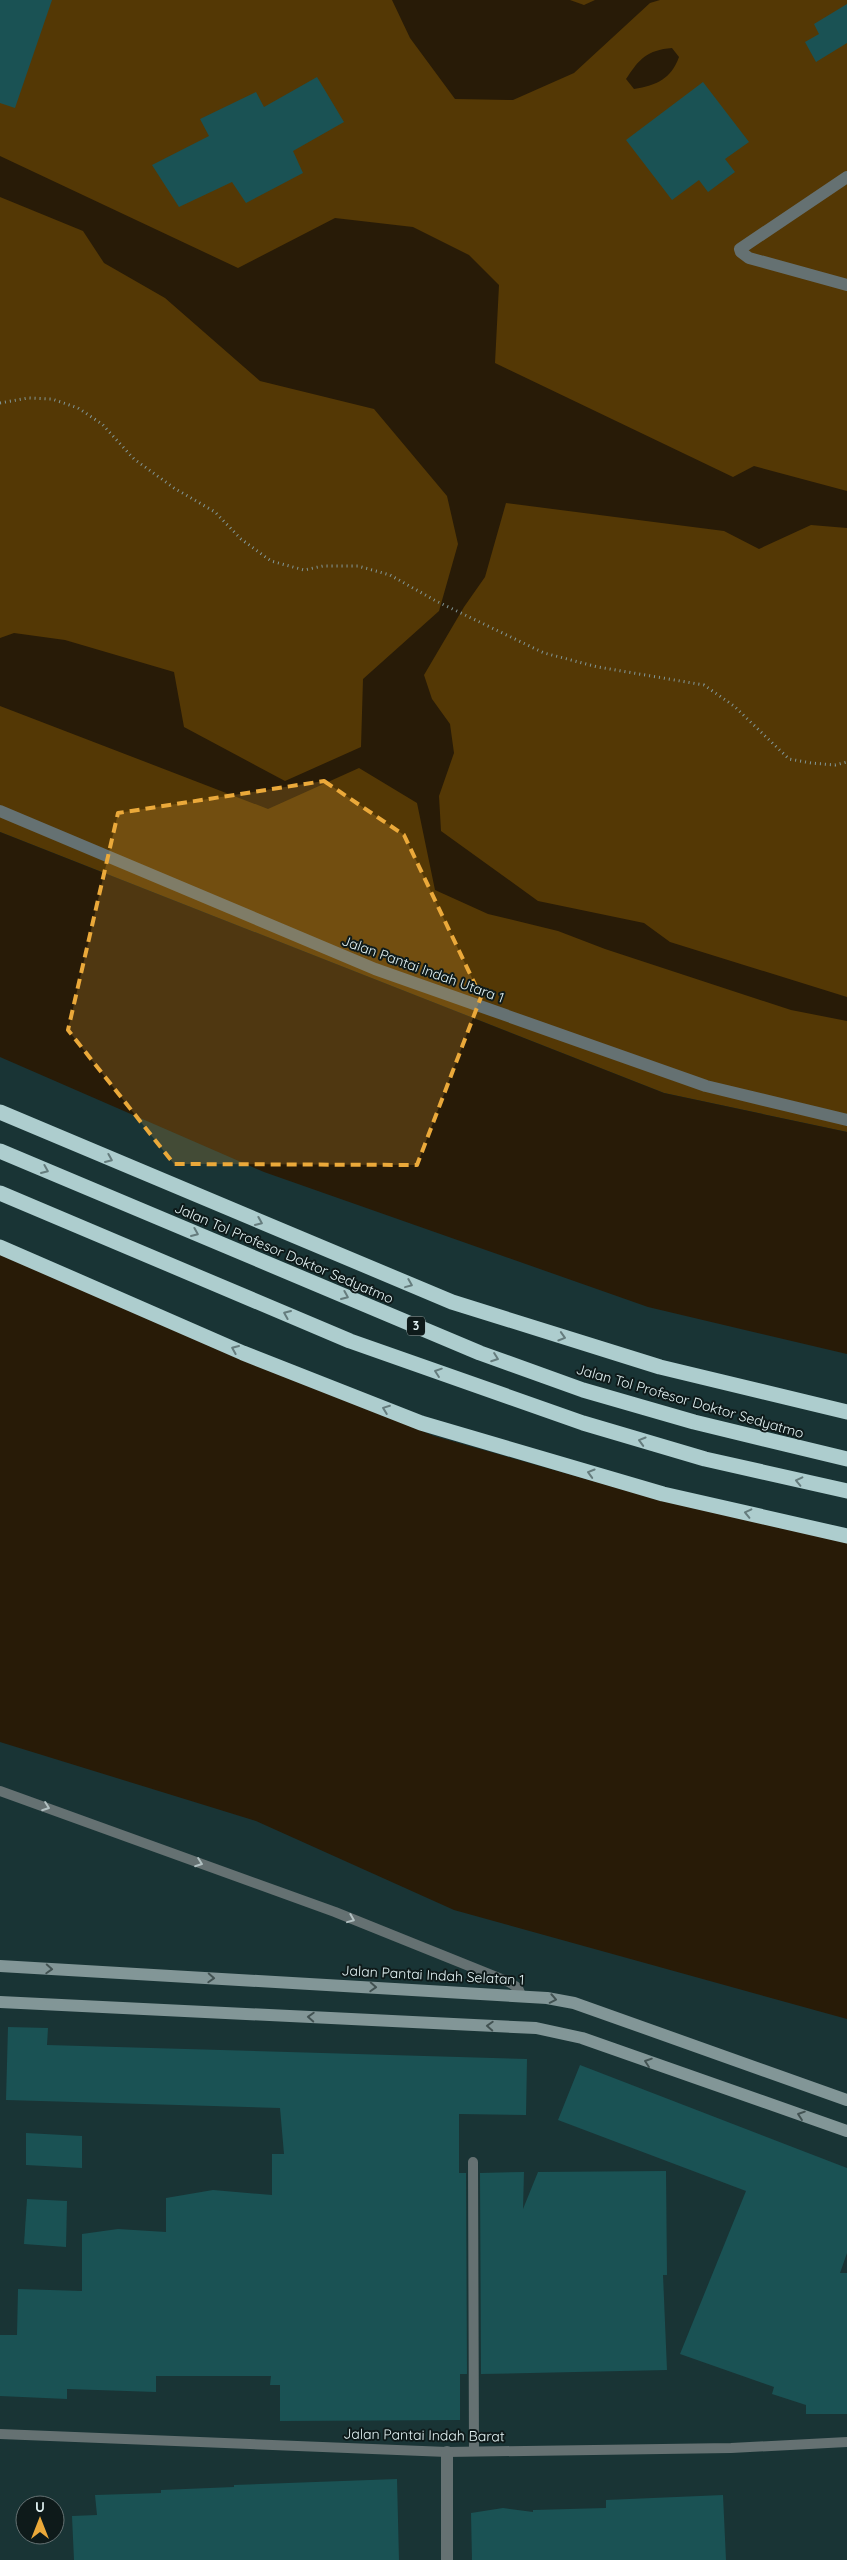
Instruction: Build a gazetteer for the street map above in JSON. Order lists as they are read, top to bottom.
{
  "streets": {
    "highway": ["Jalan Tol Profesor Doktor Sedyatmo", "3"],
    "street": ["Jalan Pantai Indah Utara 1", "Jalan Pantai Indah Selatan 1"],
    "lane": ["Jalan Pantai Indah Barat"]
  },
  "north": "top"
}
